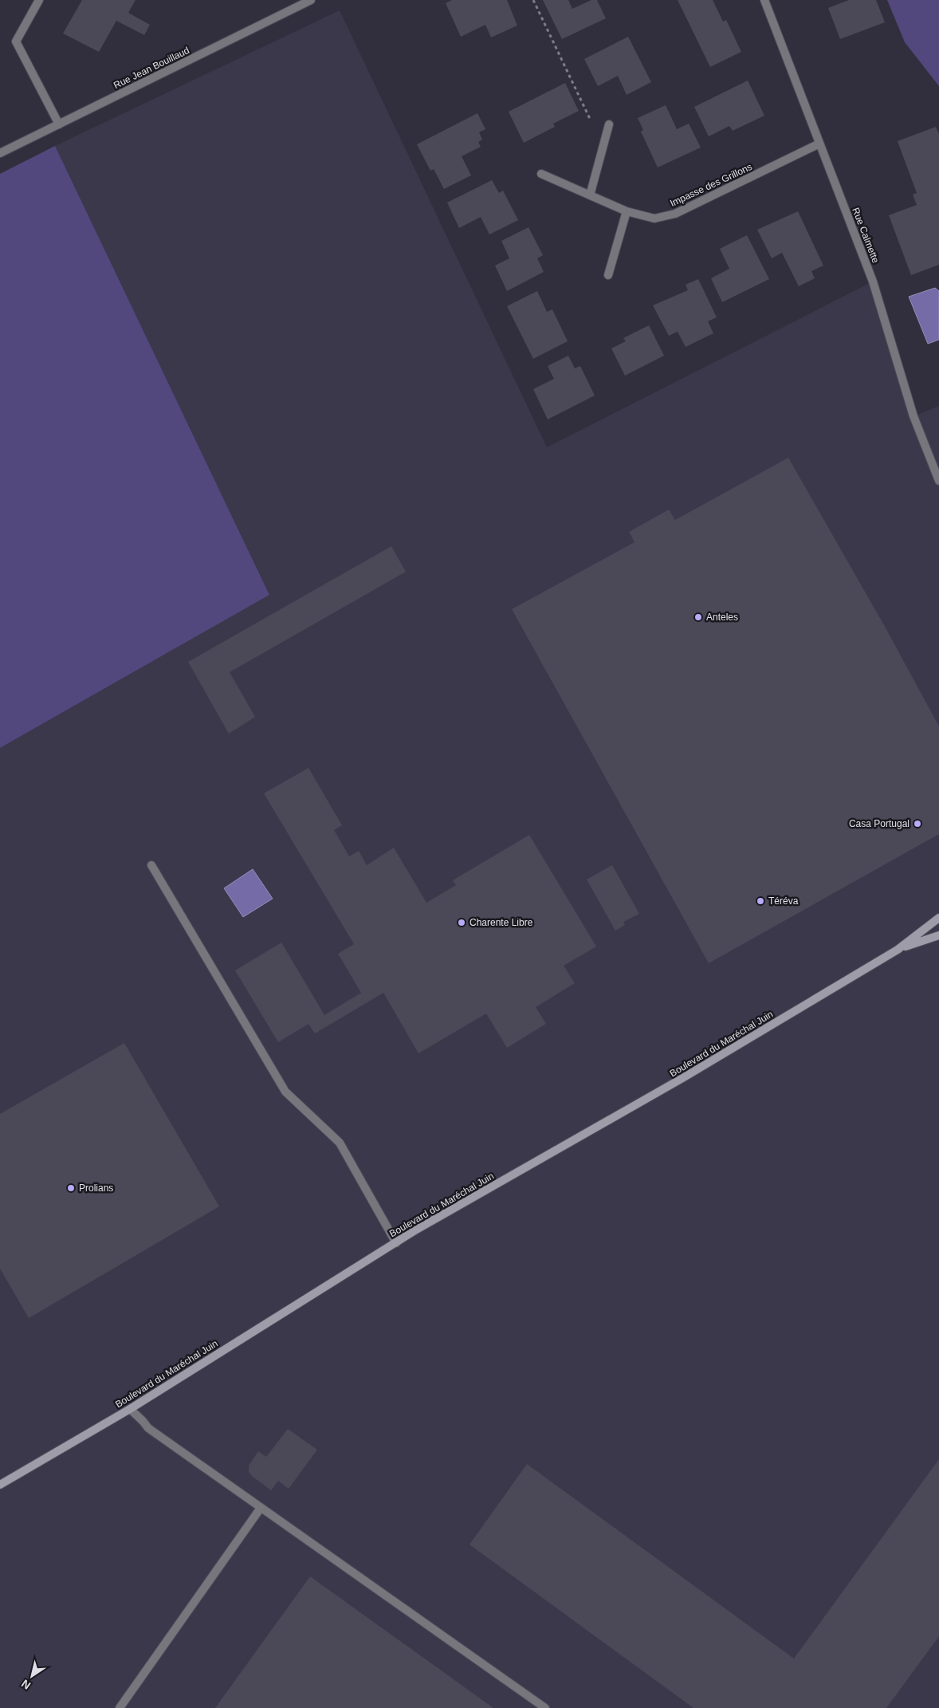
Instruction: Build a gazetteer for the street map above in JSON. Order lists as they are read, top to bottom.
{
  "streets": {
    "main road": ["Boulevard du Maréchal Juin"],
    "street": ["Rue Jean Bouillaud", "Impasse des Grillons", "Rue Calmette"]
  },
  "crossings": [
    ["Impasse des Grillons", "Rue Calmette"]
  ],
  "places": [
    "Anteles",
    "Casa Portugal",
    "Téréva",
    "Charente Libre",
    "Prolians"
  ],
  "north": "bottom left"
}
